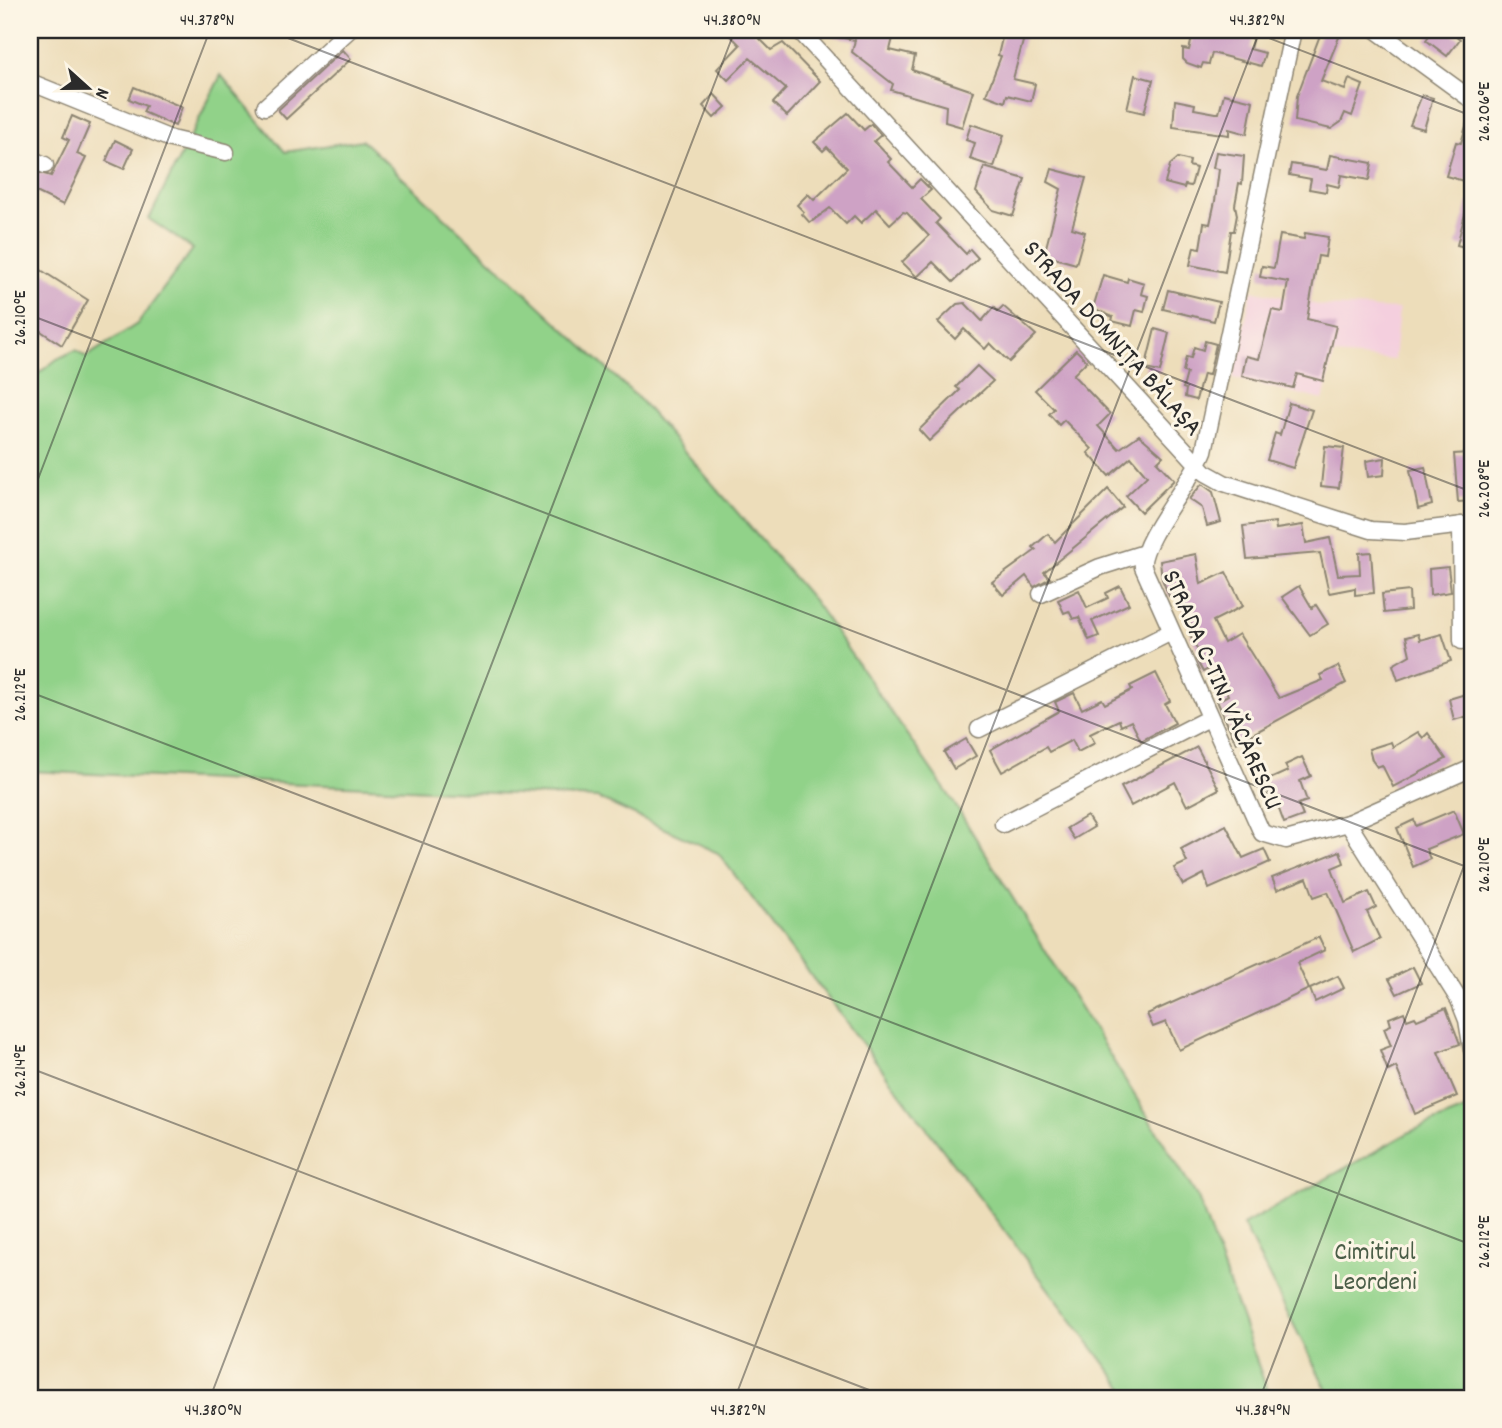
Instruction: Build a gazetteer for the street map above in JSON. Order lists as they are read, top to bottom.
{
  "streets": {
    "street": ["STRADA DOMNIȚA BĂLAȘA", "STRADA C-TIN. VĂCĂRESCU"]
  },
  "crossings": [
    ["STRADA DOMNIȚA BĂLAȘA", "STRADA C-TIN. VĂCĂRESCU"]
  ],
  "parks": ["Cimitirul Leordeni"],
  "north": "right",
  "coordinates": [
    "44.378°N",
    "44.380°N",
    "44.382°N",
    "26.206°E",
    "26.210°E",
    "26.208°E",
    "26.212°E",
    "26.214°E",
    "44.384°N"
  ]
}
